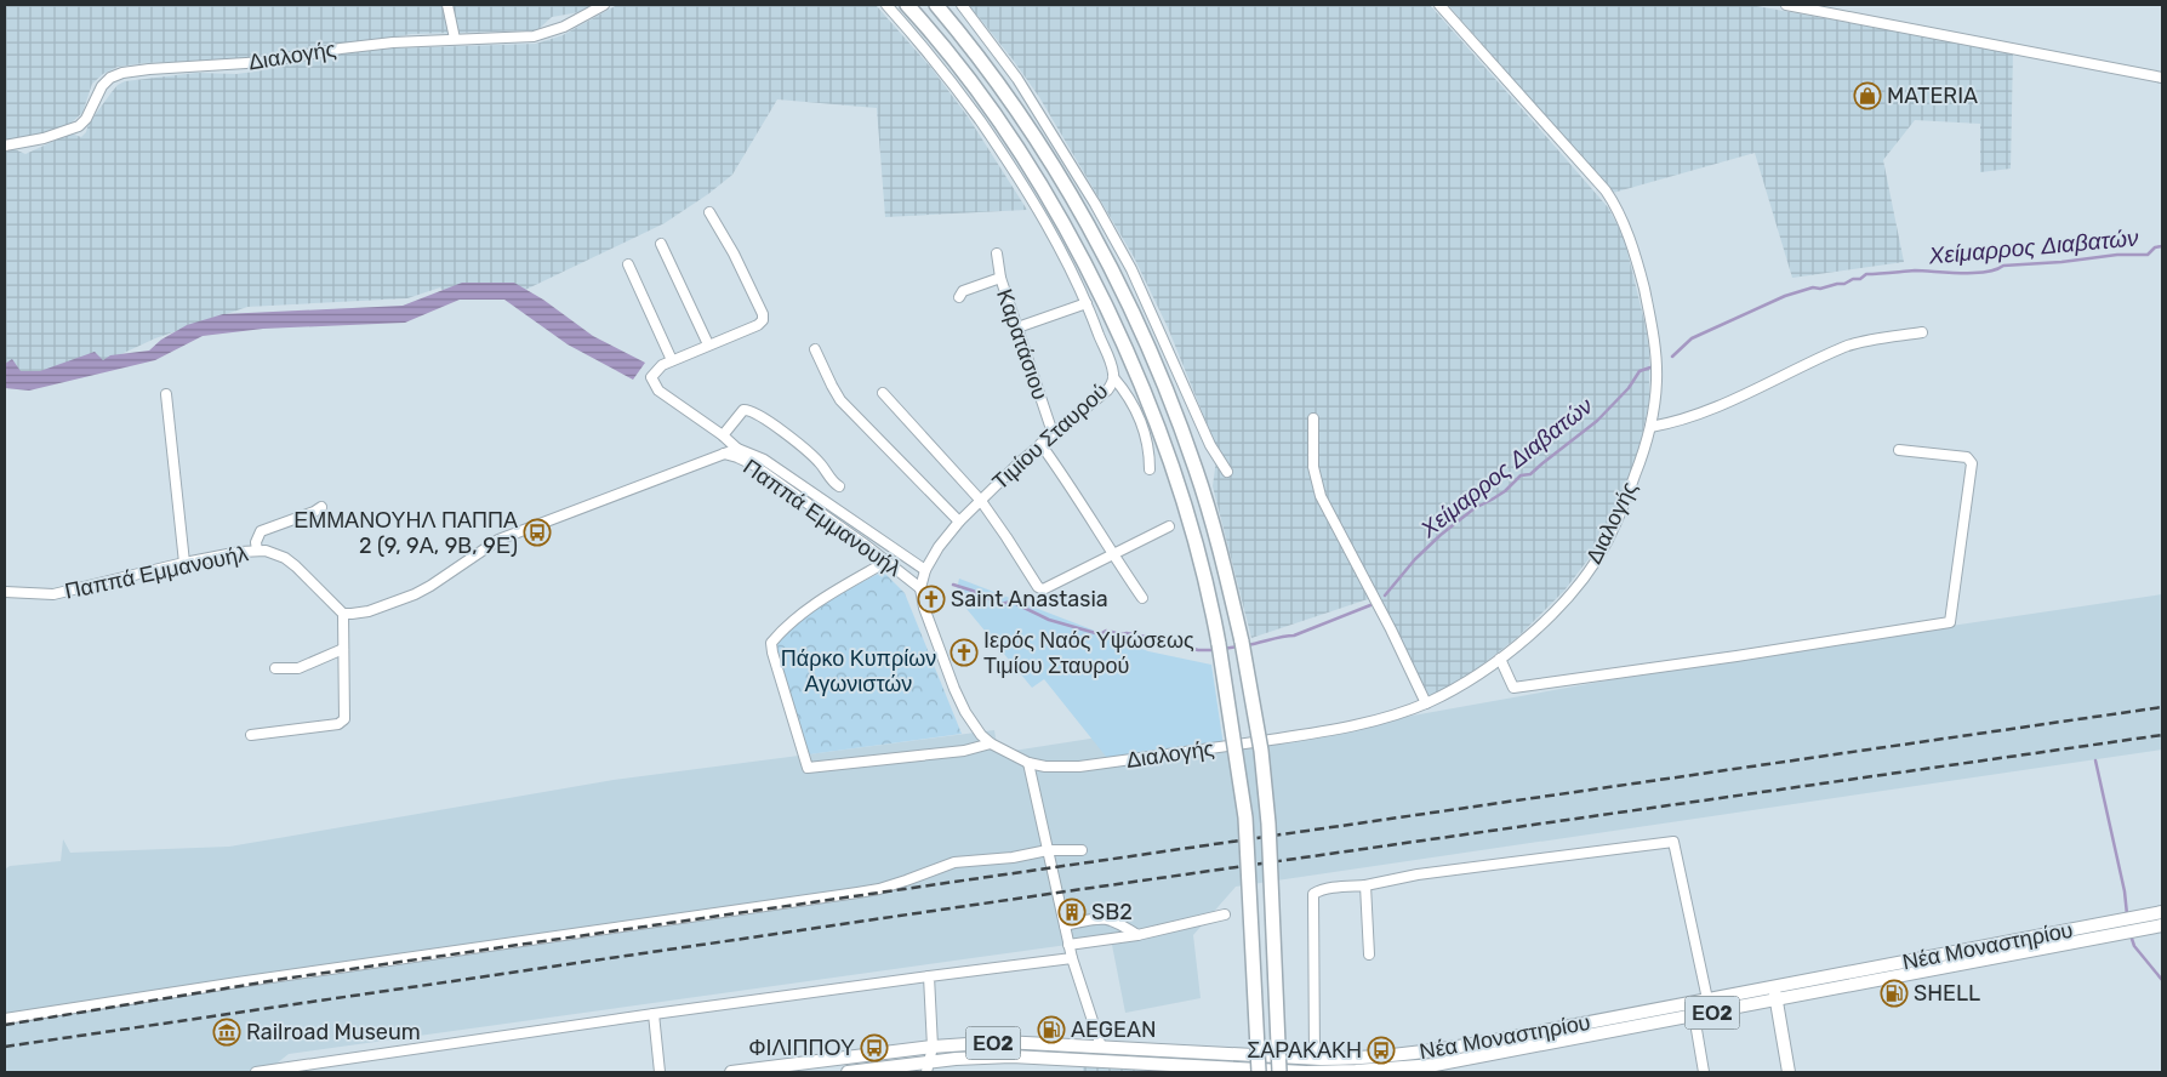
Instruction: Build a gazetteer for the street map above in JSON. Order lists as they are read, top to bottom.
{
  "streets": {
    "main road": ["Νέα Μοναστηρίου", "ΕΟ2"],
    "street": [
      "Διαλογής",
      "Καρατάσιου",
      "Τιμίου Σταυρού",
      "Παππά Εμμανουήλ"
    ]
  },
  "crossings": [
    ["Διαλογής", "Τιμίου Σταυρού"],
    ["Καρατάσιου", "Τιμίου Σταυρού"],
    ["Τιμίου Σταυρού", "Παππά Εμμανουήλ"]
  ],
  "water": ["Χείμαρρος Διαβατών"],
  "parks": ["Πάρκο Κυπρίων Αγωνιστών"],
  "places": {
    "shop": ["MATERIA"],
    "bus stop": ["ΕΜΜΑΝΟΥΗΛ ΠΑΠΠΑ 2 (9, 9Α, 9Β, 9Ε)", "ΦΙΛΙΠΠΟΥ", "ΣΑΡΑΚΑΚΗ"],
    "church": ["Saint Anastasia", "Ιερός Ναός Υψώσεως Τιμίου Σταυρού"],
    "building": ["SB2"],
    "fuel station": ["SHELL", "AEGEAN"],
    "museum": ["Railroad Museum"]
  }
}
